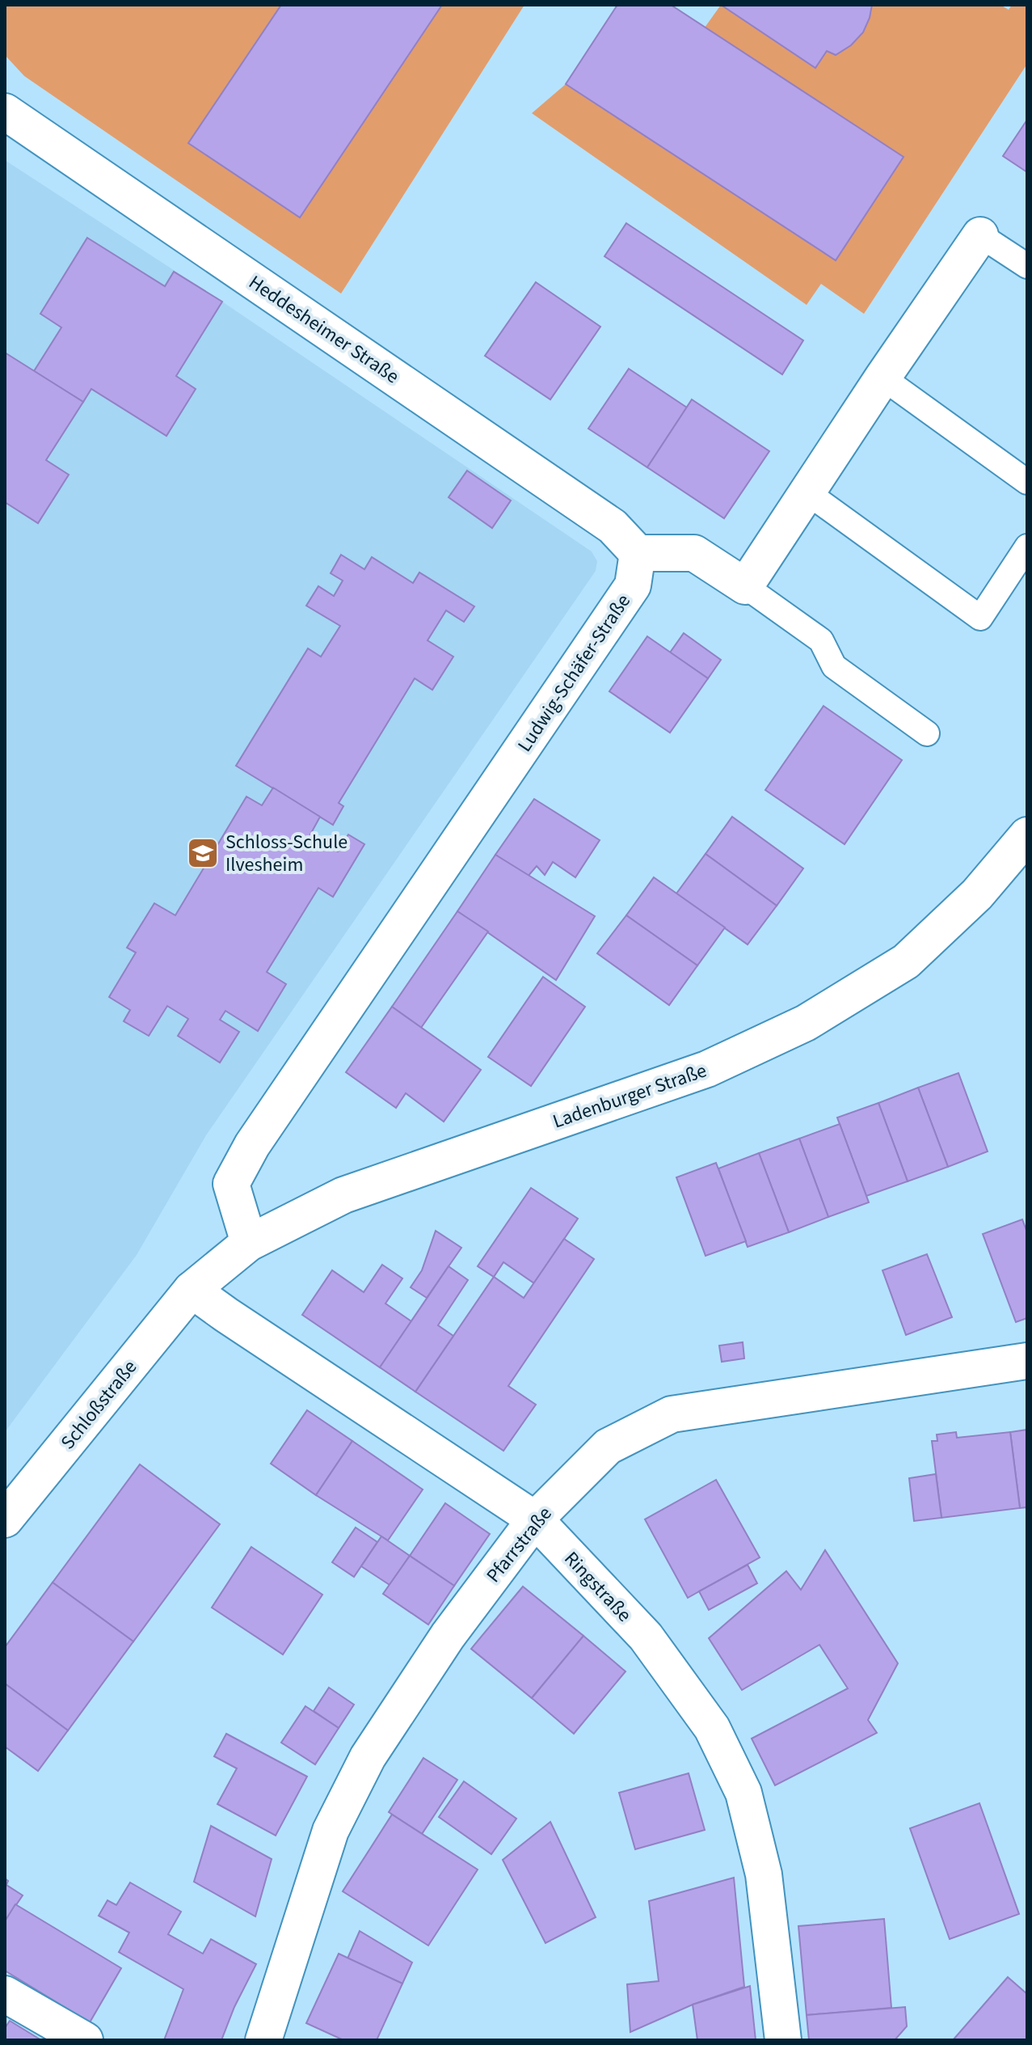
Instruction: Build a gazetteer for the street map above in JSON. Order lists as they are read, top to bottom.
{
  "streets": {
    "street": [
      "Heddesheimer Straße",
      "Ludwig-Schäfer-Straße",
      "Ladenburger Straße",
      "Schloßstraße",
      "Pfarrstraße",
      "Ringstraße"
    ]
  },
  "crossings": [
    ["Heddesheimer Straße", "Ludwig-Schäfer-Straße"],
    ["Ludwig-Schäfer-Straße", "Ladenburger Straße"],
    ["Ladenburger Straße", "Schloßstraße"],
    ["Ladenburger Straße", "Ringstraße"],
    ["Schloßstraße", "Ringstraße"],
    ["Pfarrstraße", "Ringstraße"]
  ],
  "places": {
    "school or university": ["Schloss-Schule Ilvesheim"]
  }
}
